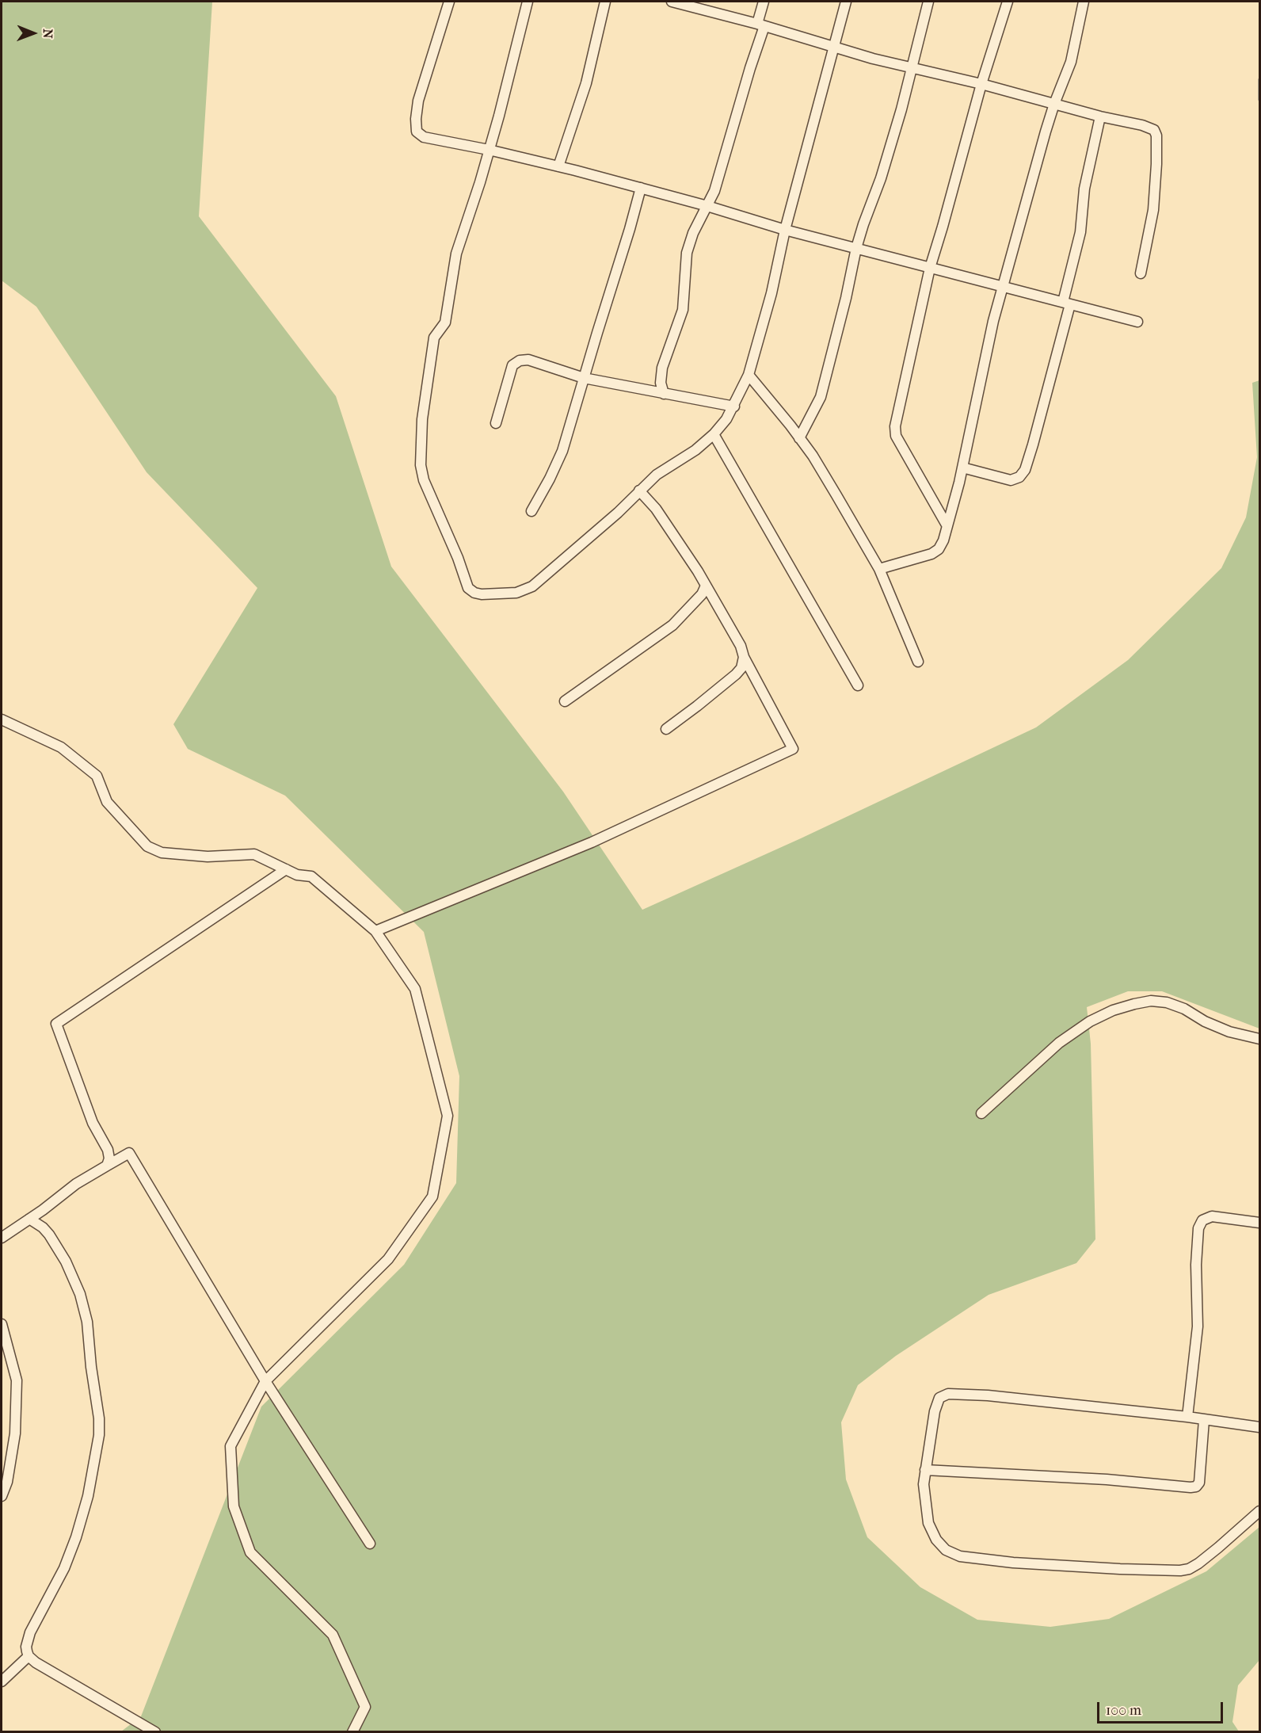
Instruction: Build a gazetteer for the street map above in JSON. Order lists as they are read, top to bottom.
{
  "scale_bar": "100 m",
  "north": "right"
}
